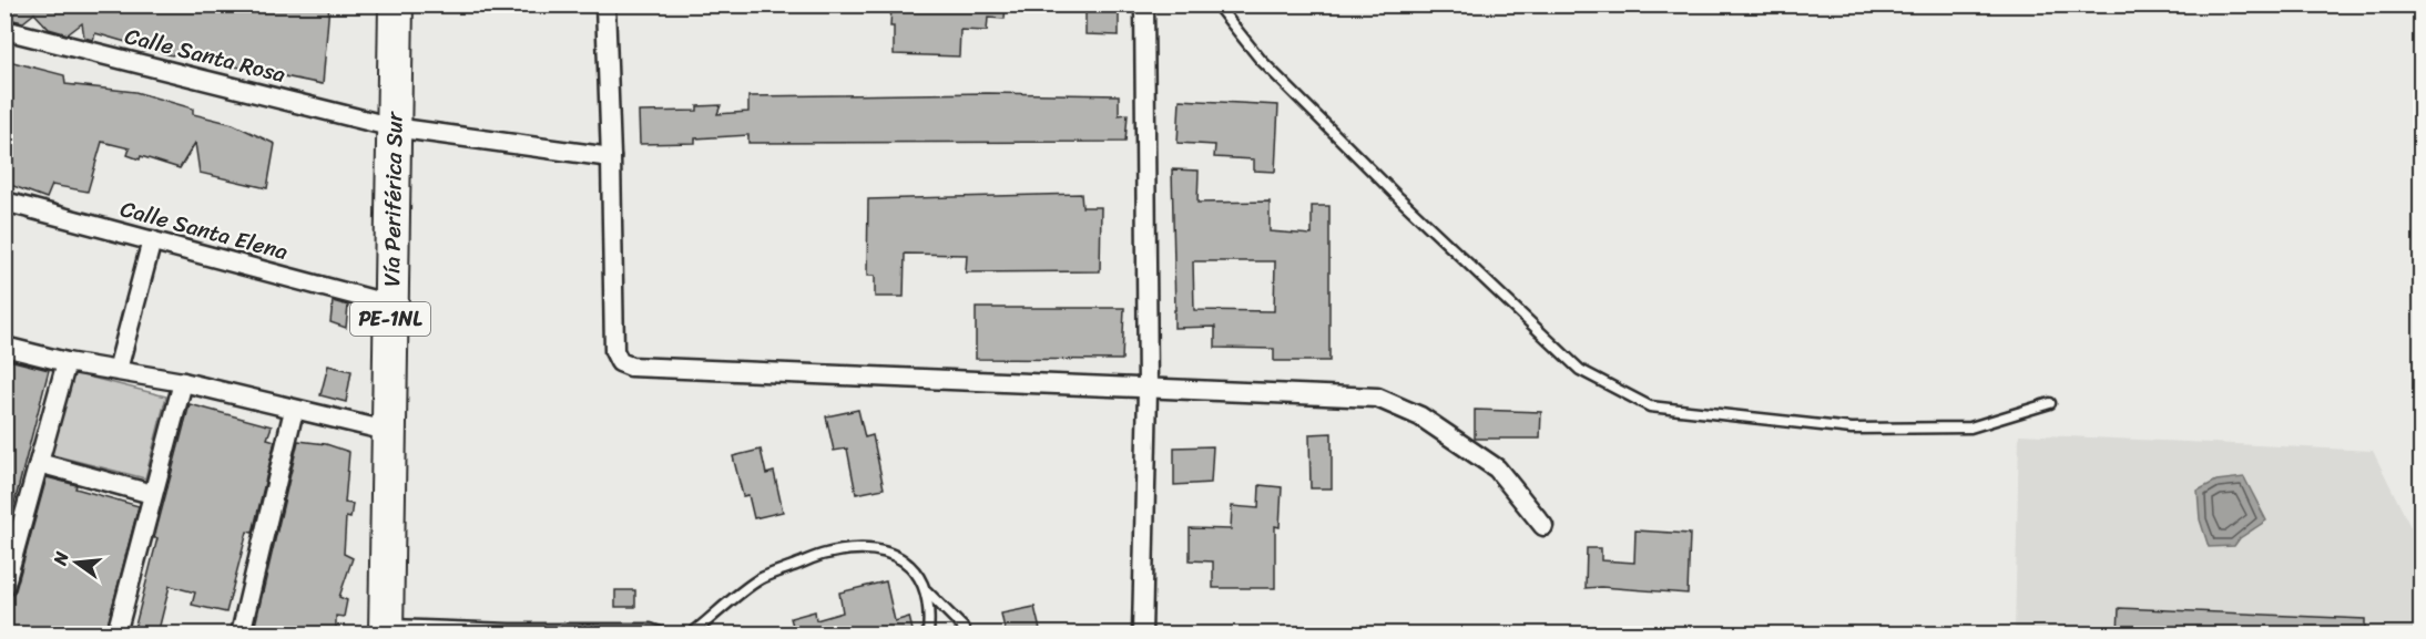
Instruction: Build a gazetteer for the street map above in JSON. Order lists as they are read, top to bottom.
{
  "streets": {
    "highway": ["Vía Periférica Sur", "PE-1NL"],
    "street": ["Calle Santa Rosa", "Calle Santa Elena"]
  },
  "crossings": [
    ["Calle Santa Rosa", "Vía Periférica Sur"],
    ["Vía Periférica Sur", "Calle Santa Elena"]
  ],
  "north": "left"
}
